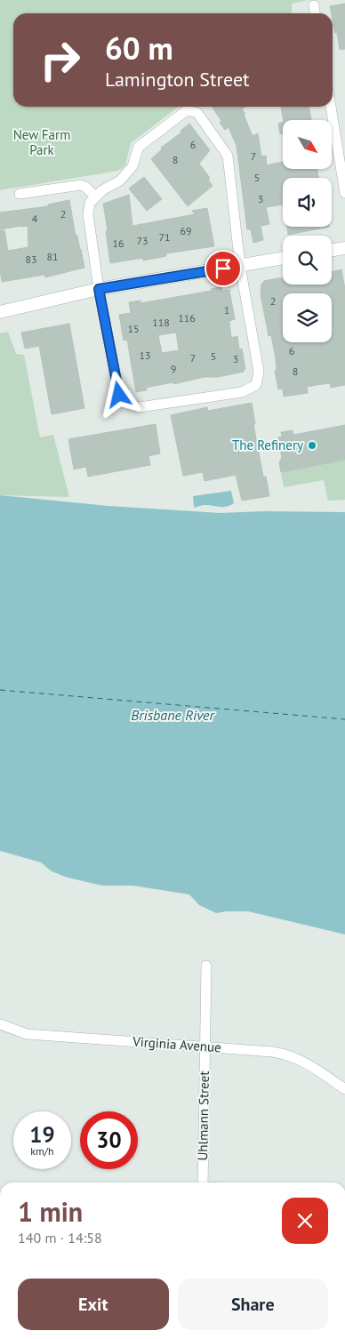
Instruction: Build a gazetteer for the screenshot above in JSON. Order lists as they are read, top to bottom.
{
  "streets": {
    "street": ["Virginia Avenue", "Uhlmann Street"]
  },
  "crossings": [
    ["Virginia Avenue", "Uhlmann Street"]
  ],
  "water": ["Brisbane River"],
  "parks": ["New Farm Park"],
  "places": ["The Refinery"],
  "house_numbers": [
    "6",
    "7",
    "8",
    "5",
    "3",
    "2",
    "4",
    "69",
    "71",
    "73",
    "16",
    "81",
    "83",
    "2",
    "1",
    "116",
    "118",
    "15",
    "6",
    "13",
    "5",
    "7",
    "3",
    "9",
    "8"
  ],
  "north": "bottom right",
  "page": {
    "turn": ["60 m", "Lamington Street"],
    "speed": "19 km/h",
    "limit": "30",
    "heading": ["1 min", "140 m · 14:58"],
    "buttons": ["Exit", "Share"]
  }
}
